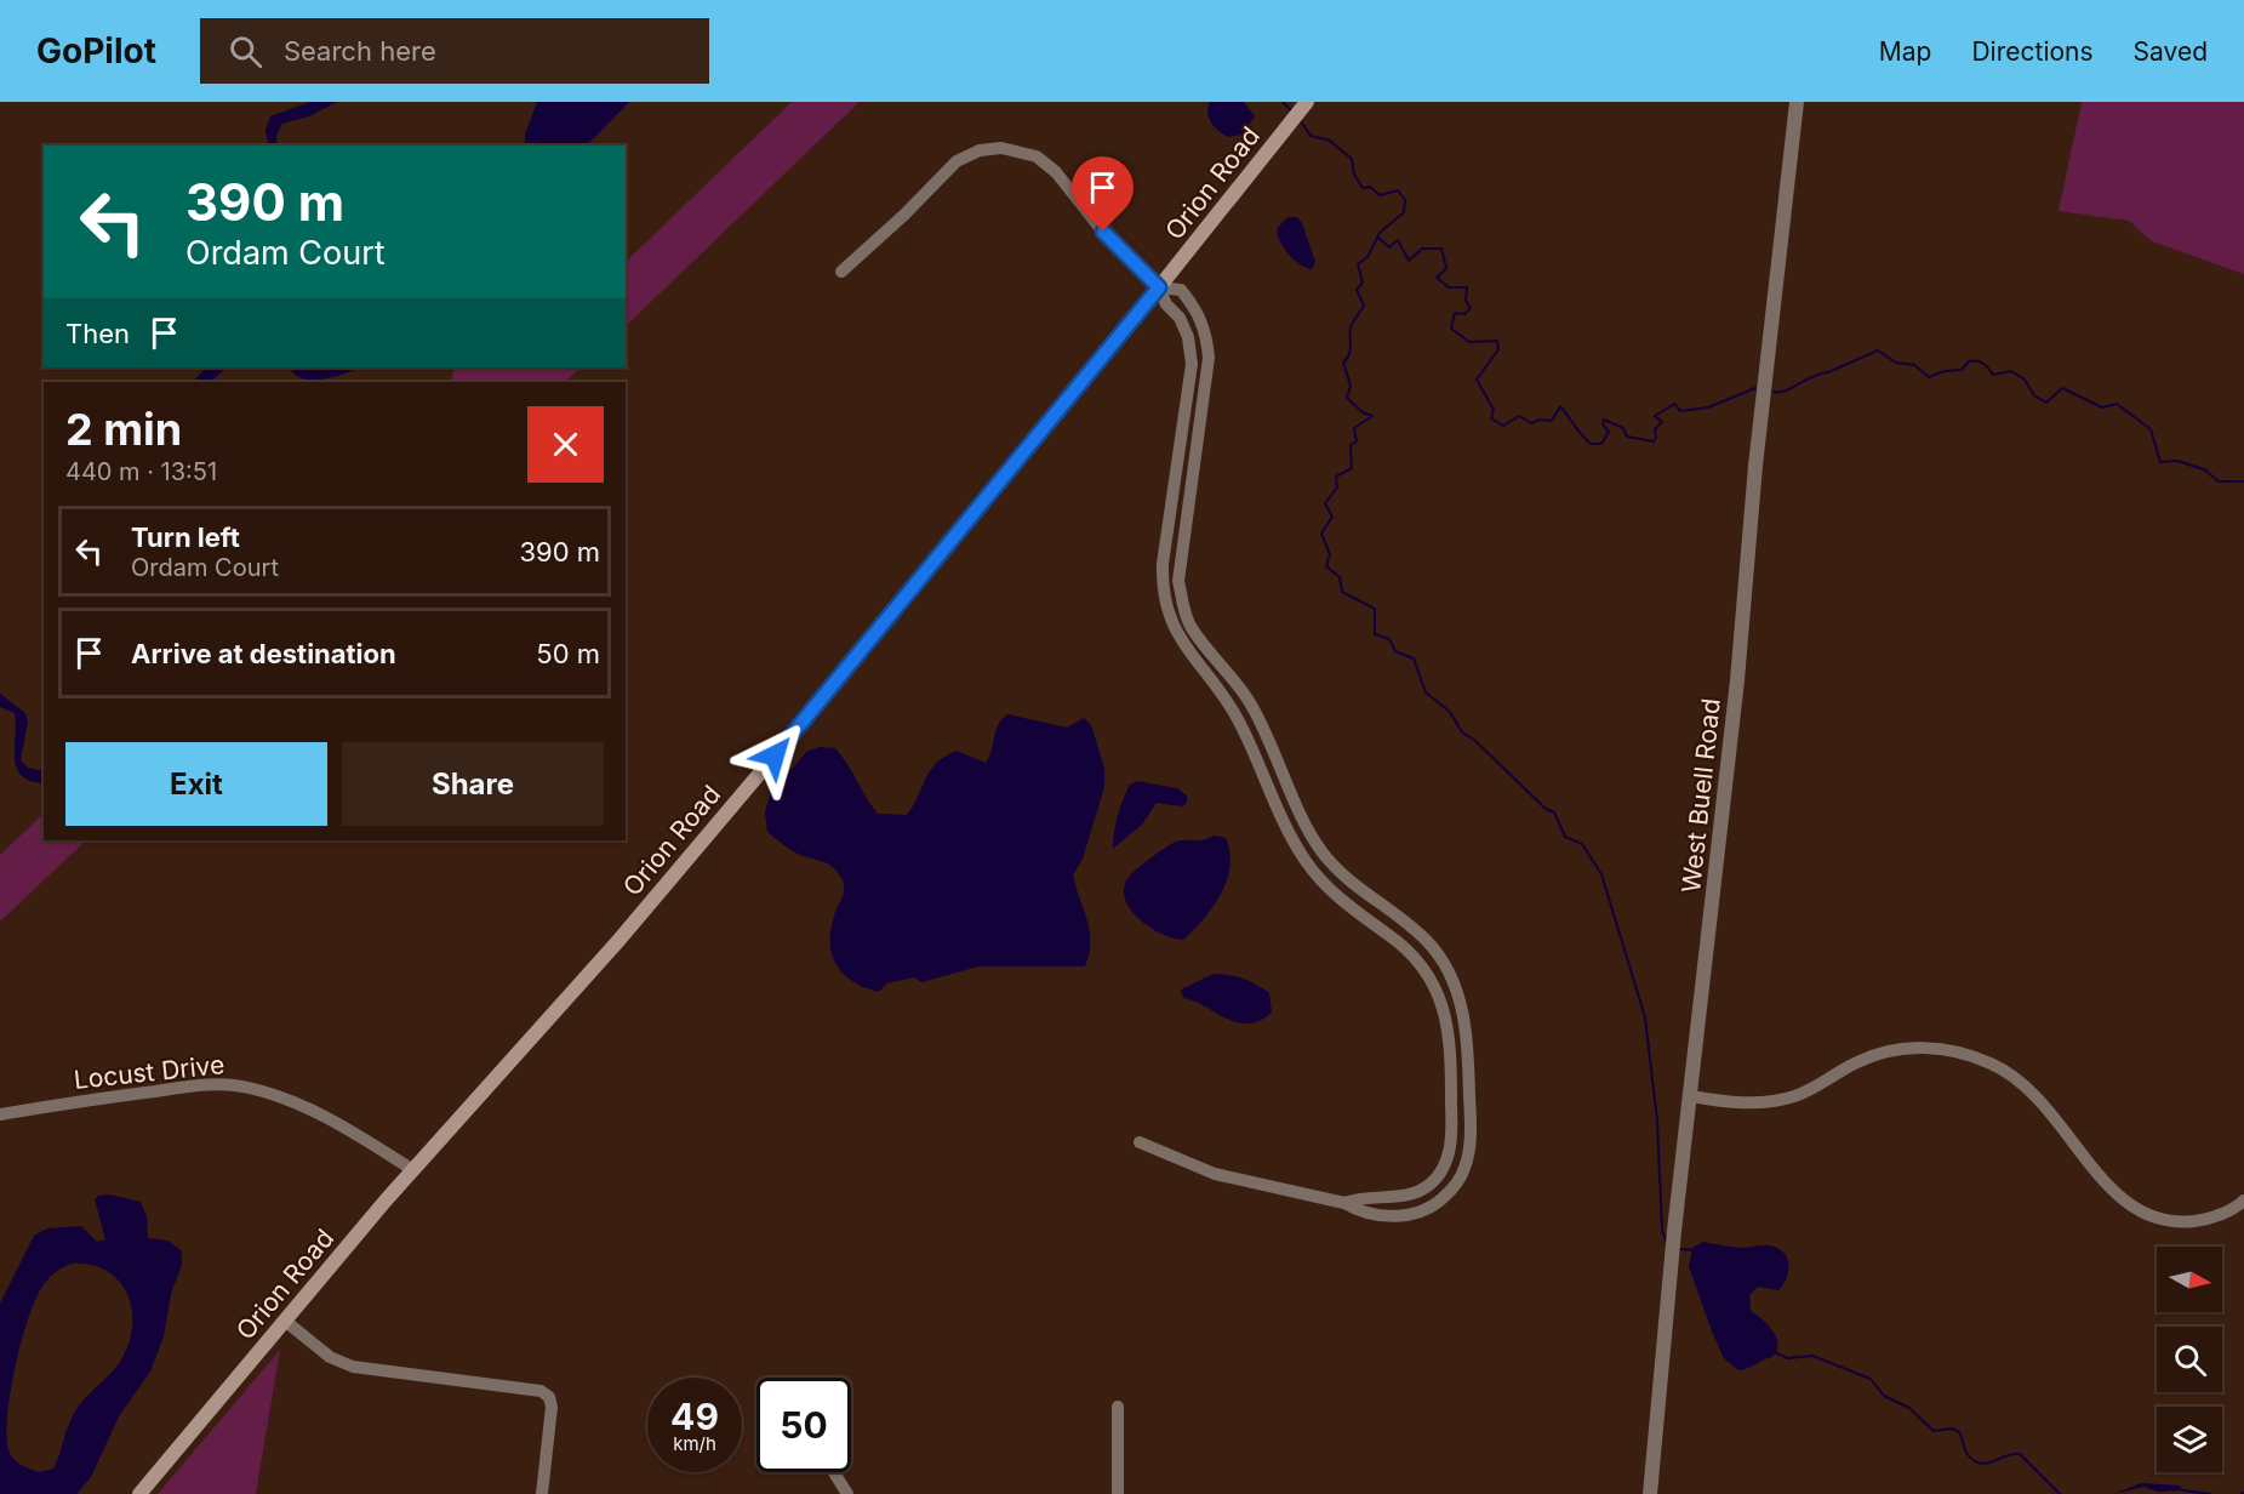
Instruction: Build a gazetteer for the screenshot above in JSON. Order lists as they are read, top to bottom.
{
  "streets": {
    "main road": ["Orion Road"],
    "street": ["West Buell Road", "Locust Drive"]
  },
  "crossings": [
    ["Orion Road", "Locust Drive"]
  ],
  "north": "right",
  "page": {
    "header": "GoPilot",
    "search": "Search here",
    "nav": ["Map", "Directions", "Saved"],
    "turn": ["390 m", "Ordam Court"],
    "then": "Then",
    "heading": ["2 min", "440 m · 13:51"],
    "list": [
      {
        "name": "Turn left",
        "note": "Ordam Court",
        "value": "390 m"
      },
      {
        "name": "Arrive at destination",
        "value": "50 m"
      }
    ],
    "buttons": ["Exit", "Share"],
    "speed": "49 km/h",
    "limit": "50"
  }
}
